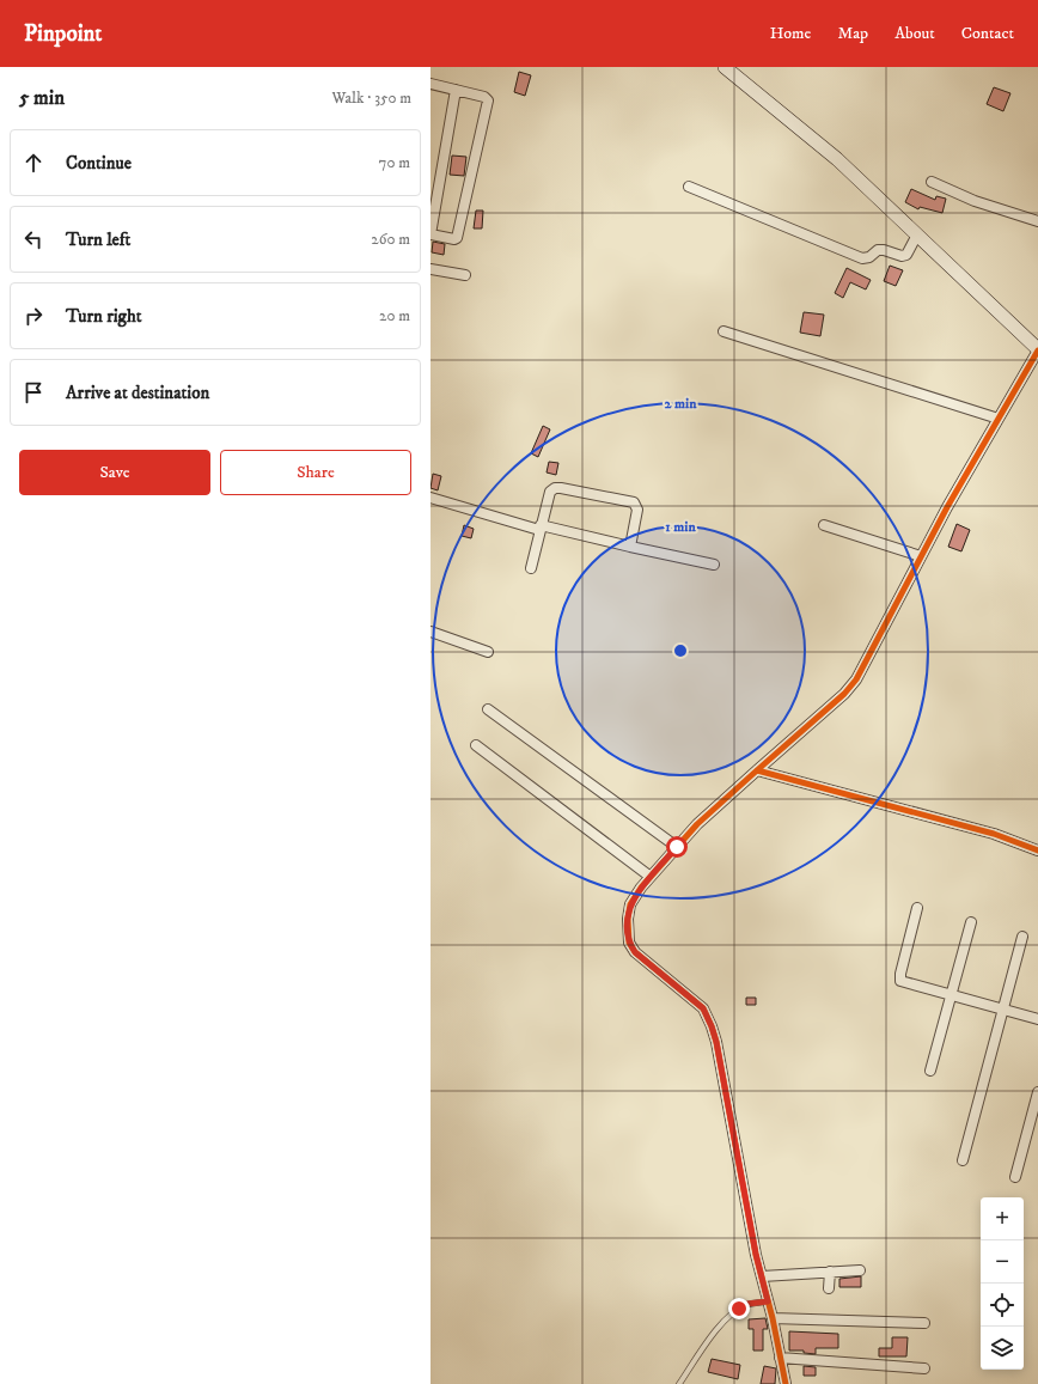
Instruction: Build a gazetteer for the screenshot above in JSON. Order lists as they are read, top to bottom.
{
  "page": {
    "header": "Pinpoint",
    "nav": [
      "Home",
      "Map",
      "About",
      "Contact"
    ],
    "heading": ["5 min", "Walk · 350 m"],
    "list": [
      ["Continue", "70 m"],
      ["Turn left", "260 m"],
      ["Turn right", "20 m"],
      "Arrive at destination"
    ],
    "buttons": ["Save", "Share"],
    "map_buttons": ["+", "−"]
  },
  "rings": ["2 min", "1 min"]
}
